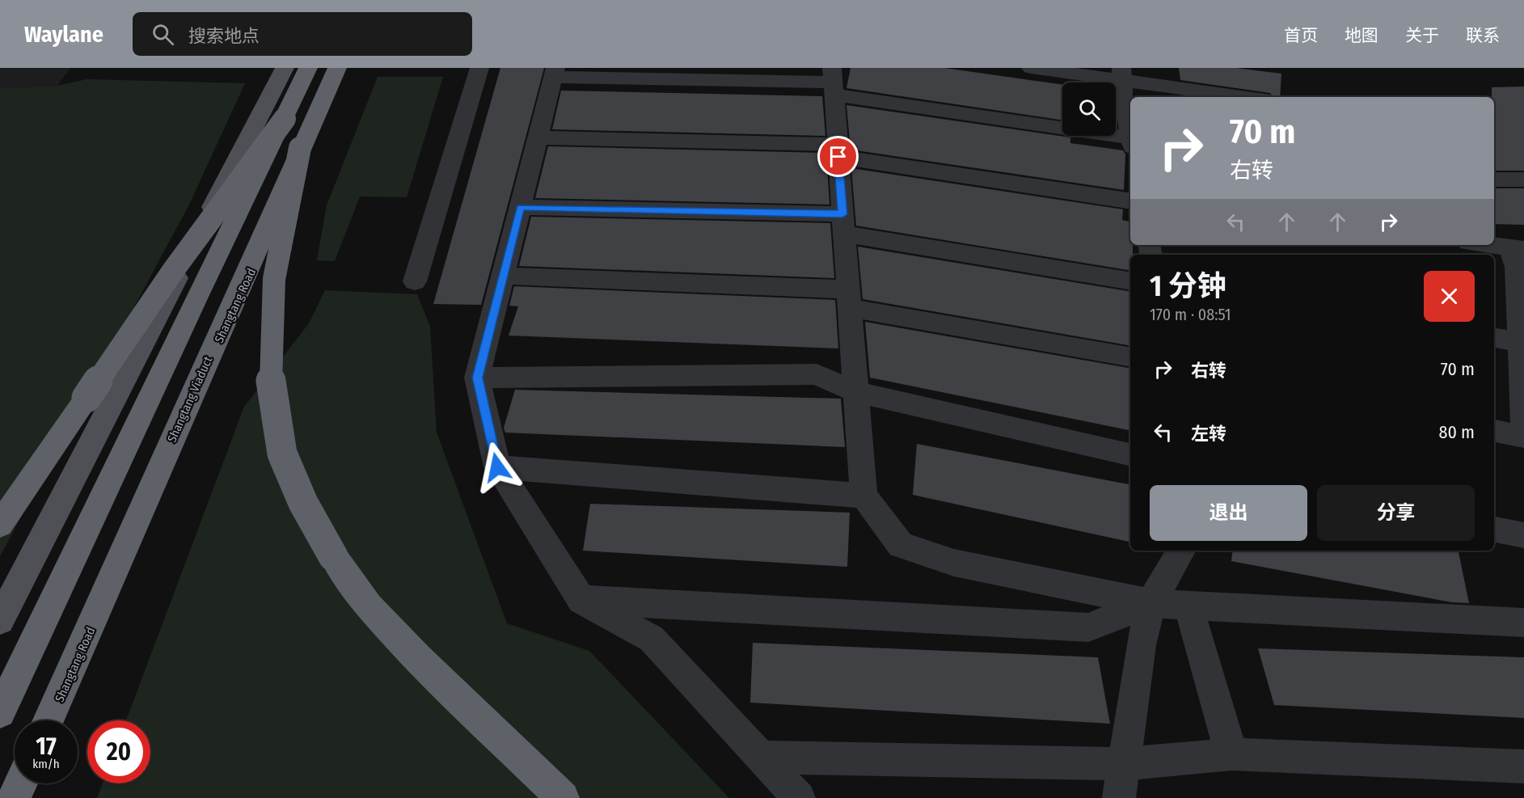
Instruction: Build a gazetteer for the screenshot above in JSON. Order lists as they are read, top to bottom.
{
  "streets": {
    "highway": ["Shangtang Viaduct"],
    "main road": ["Shangtang Road"]
  },
  "page": {
    "header": "Waylane",
    "search": "搜索地点",
    "nav": [
      "首页",
      "地图",
      "关于",
      "联系"
    ],
    "turn": ["70 m", "右转"],
    "heading": ["1 分钟", "170 m · 08:51"],
    "list": [
      {
        "name": "右转",
        "value": "70 m"
      },
      {
        "name": "左转",
        "value": "80 m"
      }
    ],
    "buttons": ["退出", "分享"],
    "speed": "17 km/h",
    "limit": "20"
  }
}
